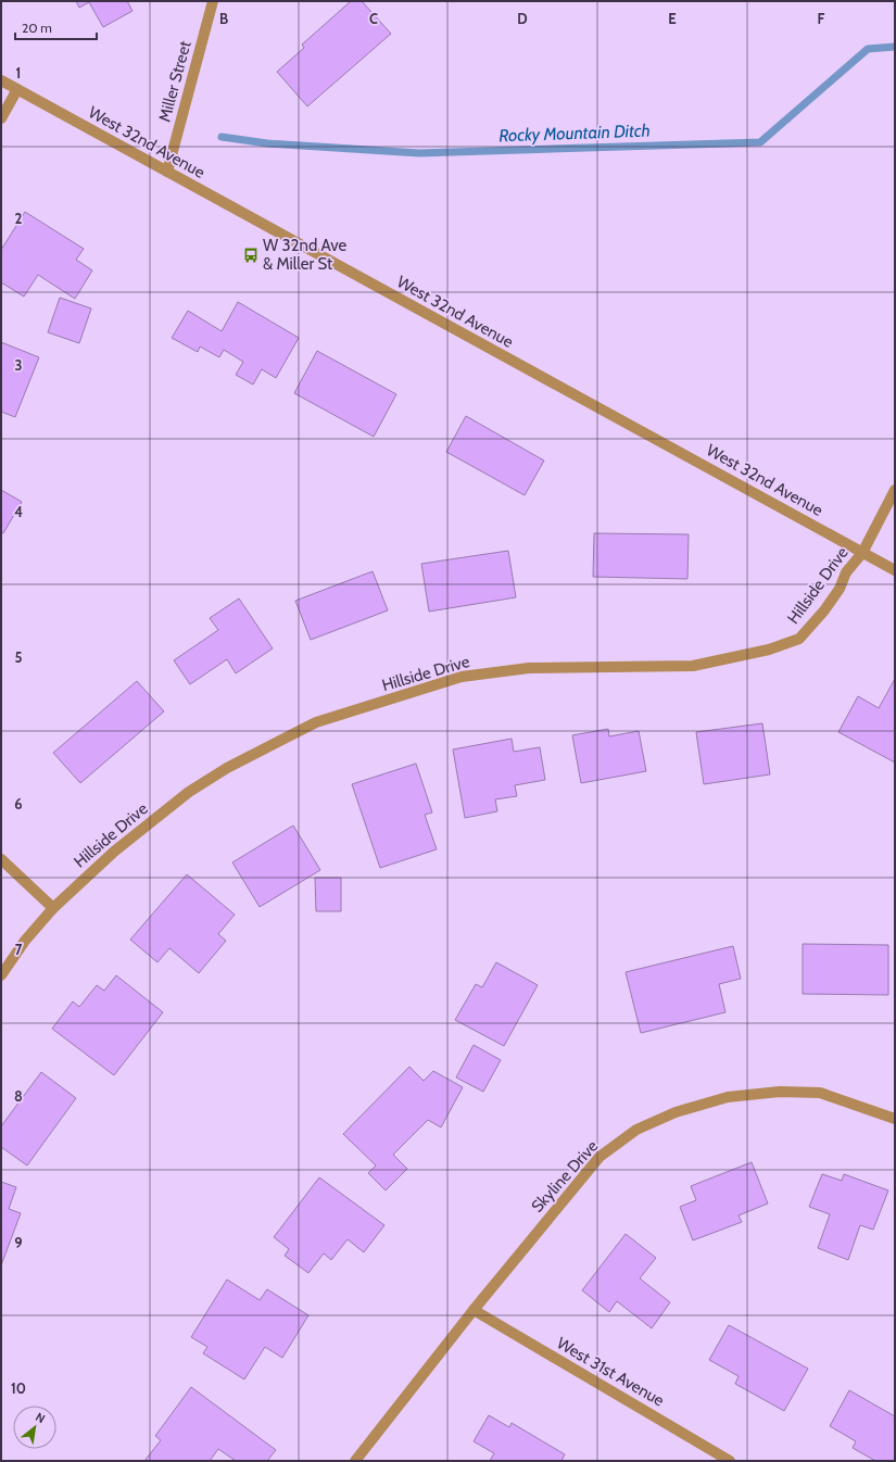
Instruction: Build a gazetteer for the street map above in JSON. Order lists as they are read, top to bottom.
{
  "streets": {
    "street": [
      "Miller Street",
      "West 32nd Avenue",
      "Hillside Drive",
      "Skyline Drive",
      "West 31st Avenue"
    ]
  },
  "crossings": [
    ["Miller Street", "West 32nd Avenue"],
    ["West 32nd Avenue", "Hillside Drive"],
    ["Skyline Drive", "West 31st Avenue"]
  ],
  "water": ["Rocky Mountain Ditch"],
  "places": {
    "bus stop": ["W 32nd Ave & Miller St"]
  },
  "scale_bar": "20 m",
  "north": "top right",
  "grid": {
    "columns": [
      "B",
      "C",
      "D",
      "E",
      "F"
    ],
    "rows": [
      "1",
      "2",
      "3",
      "4",
      "5",
      "6",
      "7",
      "8",
      "9",
      "10"
    ]
  }
}
